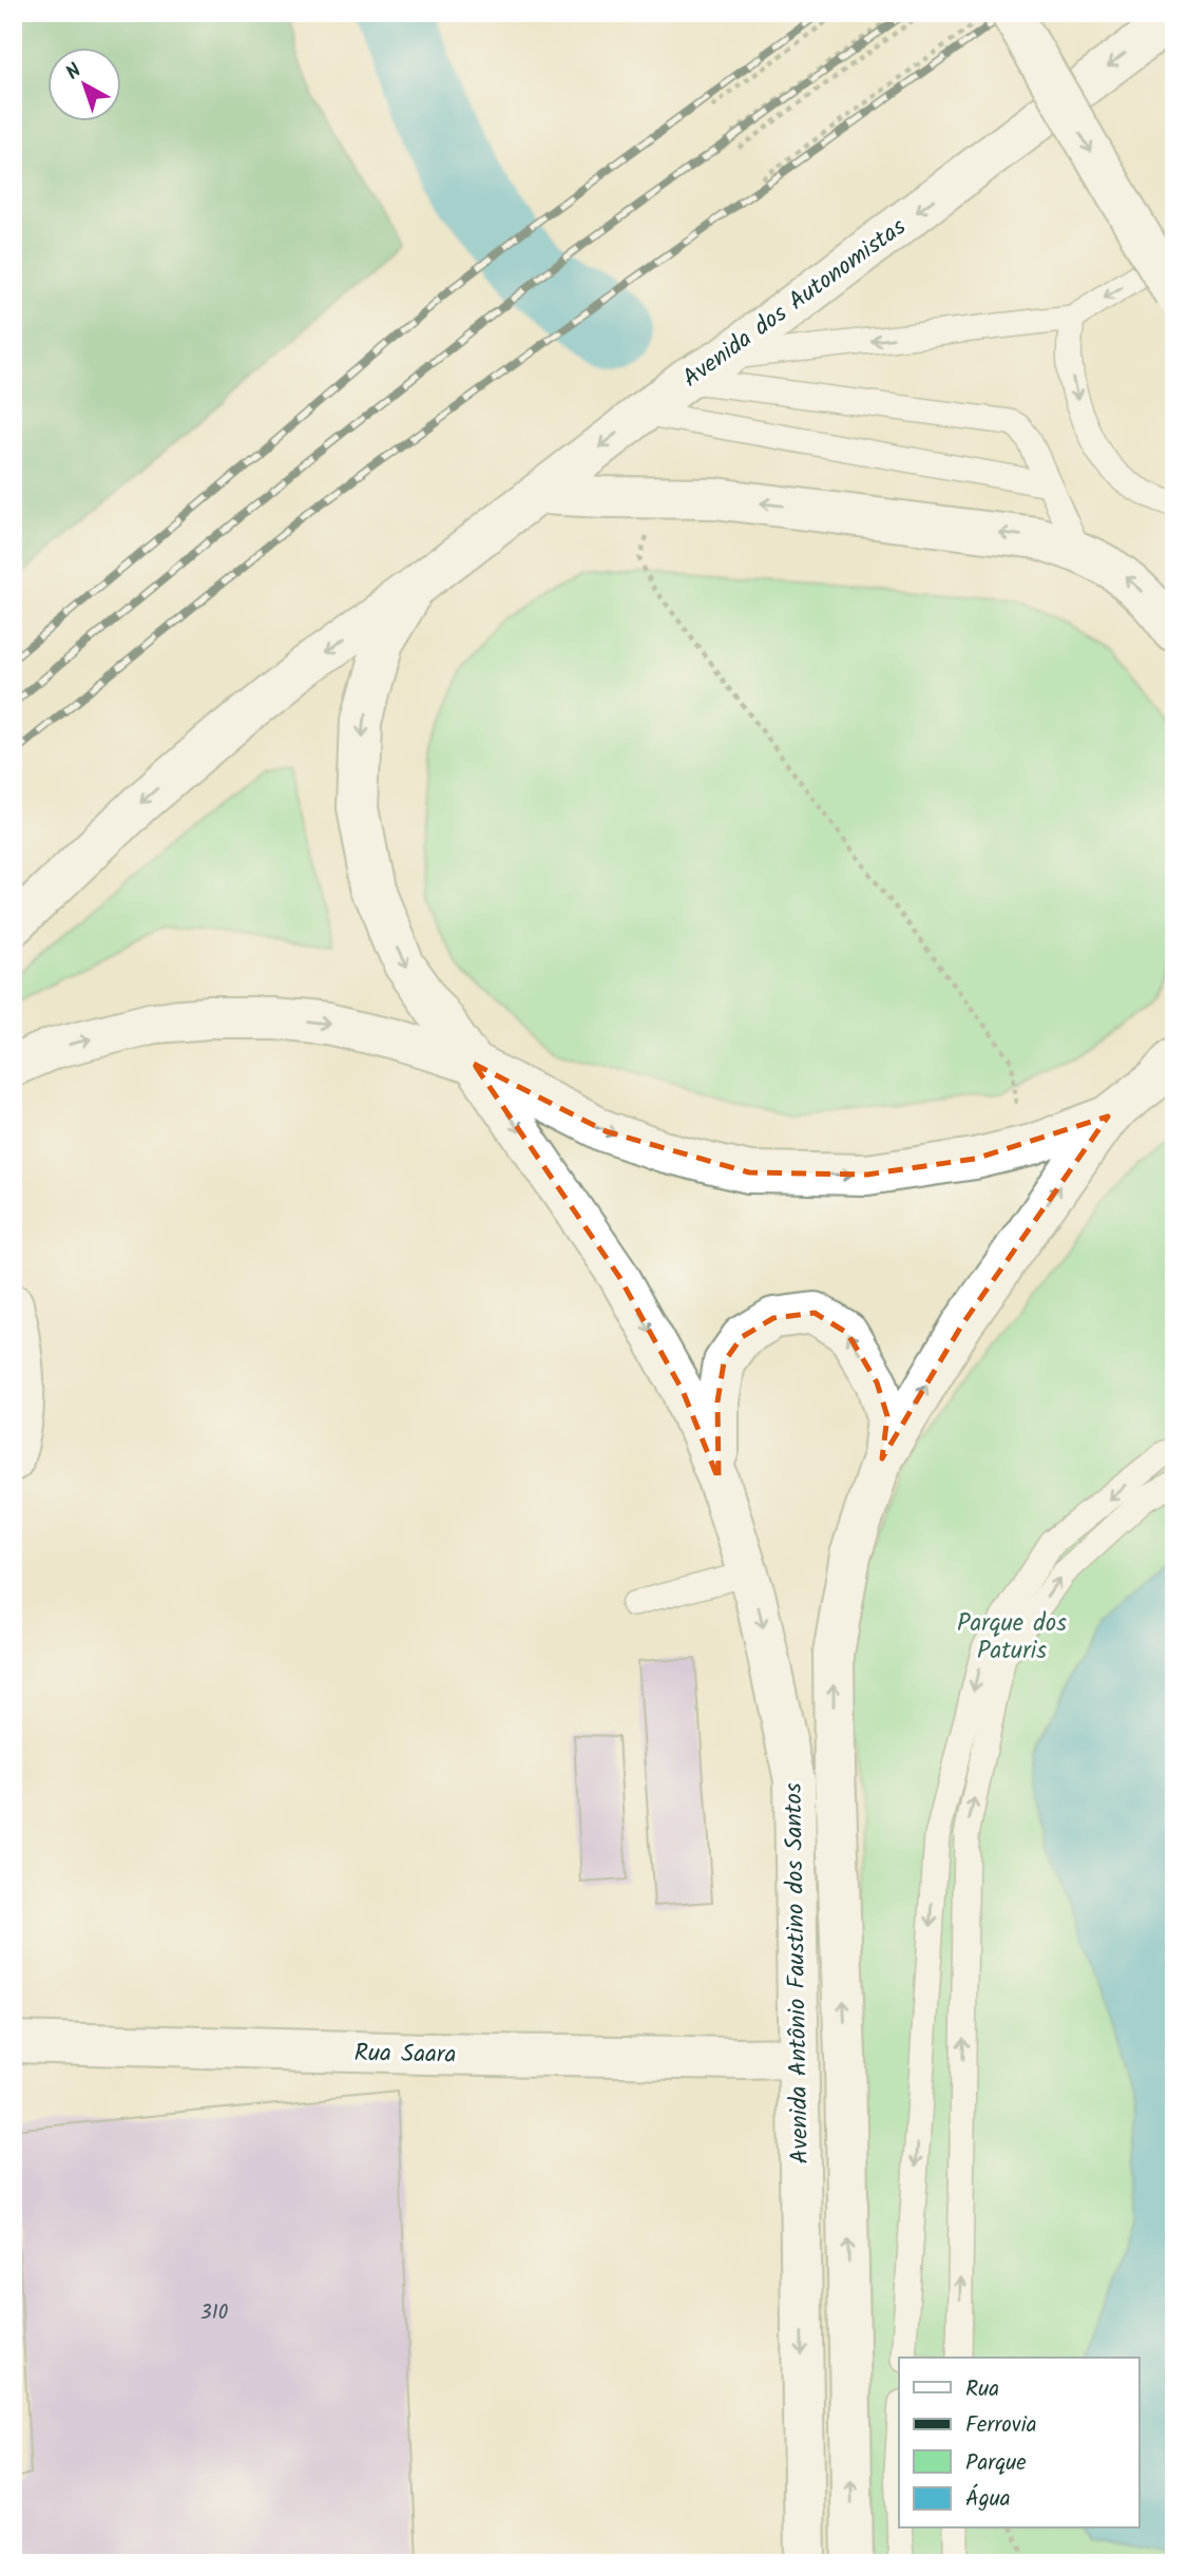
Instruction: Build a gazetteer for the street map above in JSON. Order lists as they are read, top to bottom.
{
  "streets": {
    "main road": ["Avenida dos Autonomistas", "Avenida Antônio Faustino dos Santos", "Rua Saara"]
  },
  "crossings": [
    ["Avenida dos Autonomistas", "Avenida Antônio Faustino dos Santos"],
    ["Avenida Antônio Faustino dos Santos", "Rua Saara"]
  ],
  "one_way": ["Avenida dos Autonomistas"],
  "parks": ["Parque dos Paturis"],
  "house_numbers": ["310"],
  "legend": [
    "Rua",
    "Ferrovia",
    "Parque",
    "Água"
  ],
  "north": "top left"
}
